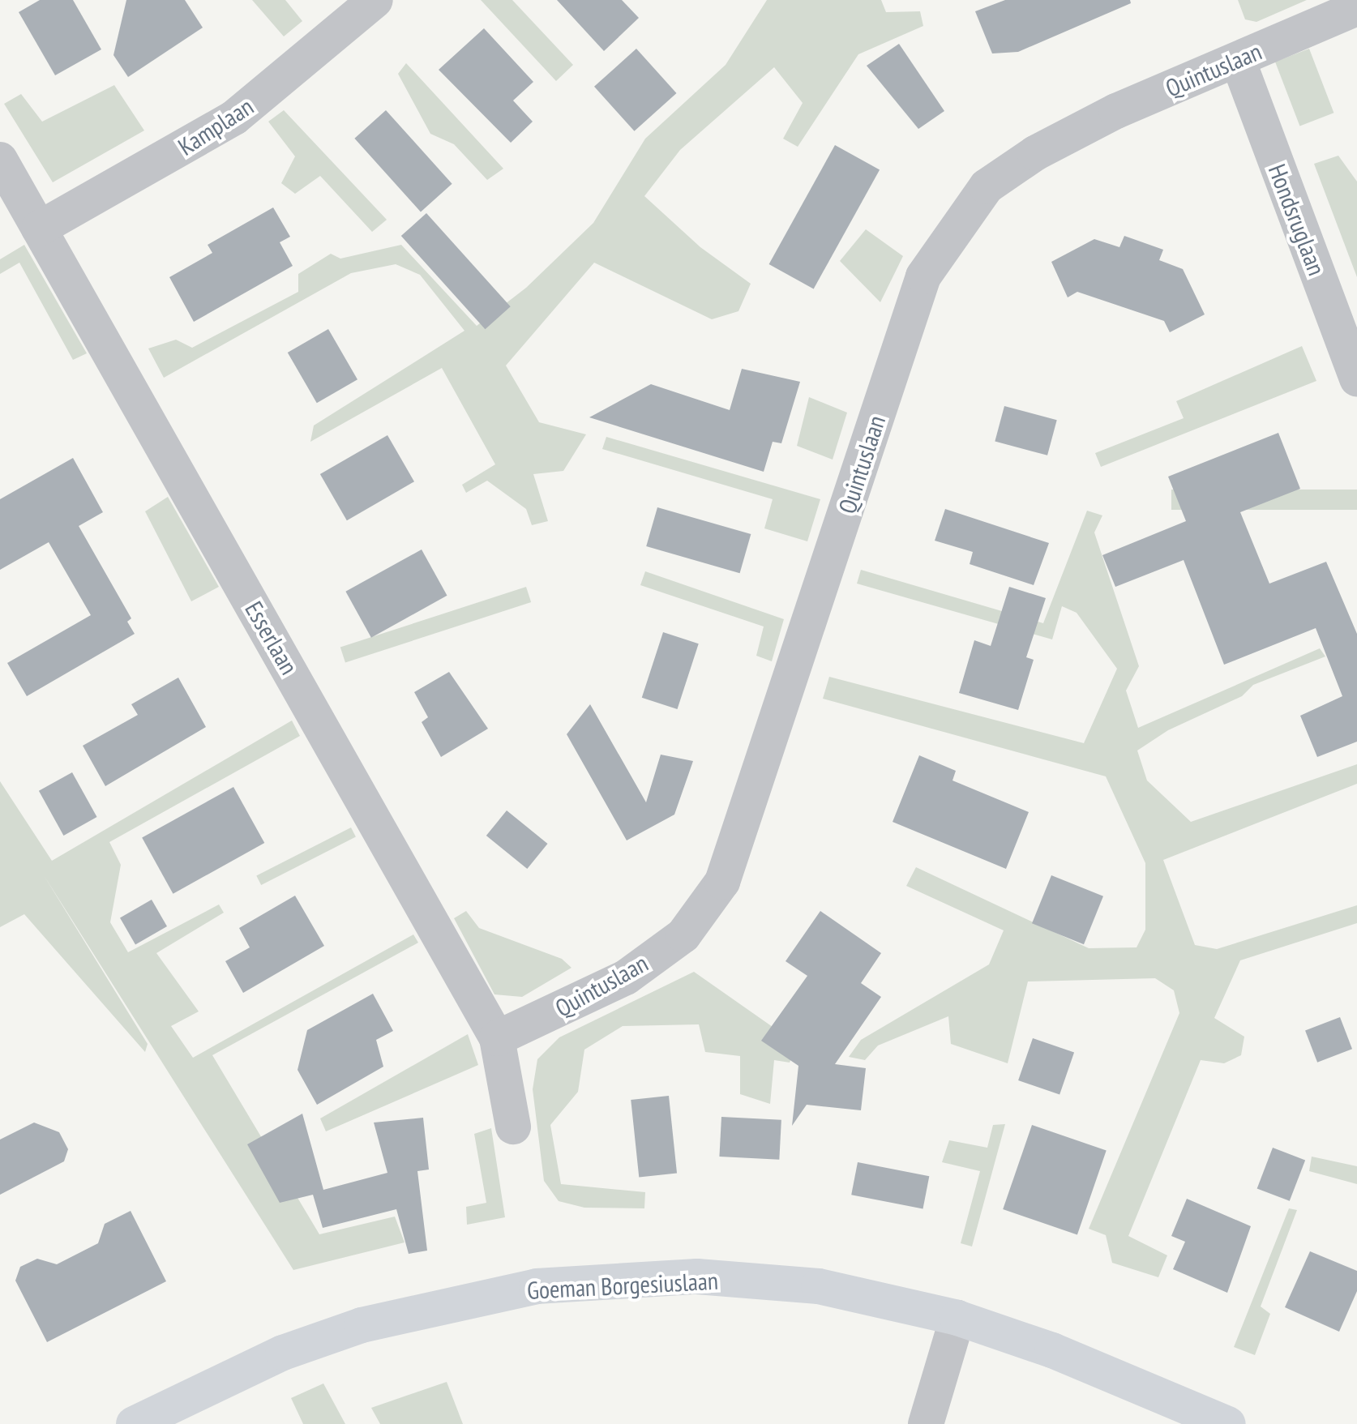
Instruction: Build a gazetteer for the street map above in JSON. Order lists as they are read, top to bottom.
{
  "streets": {
    "street": [
      "Quintuslaan",
      "Kamplaan",
      "Hondsruglaan",
      "Esserlaan",
      "Goeman Borgesiuslaan"
    ]
  },
  "crossings": [
    ["Quintuslaan", "Hondsruglaan"],
    ["Quintuslaan", "Esserlaan"],
    ["Kamplaan", "Esserlaan"]
  ]
}
